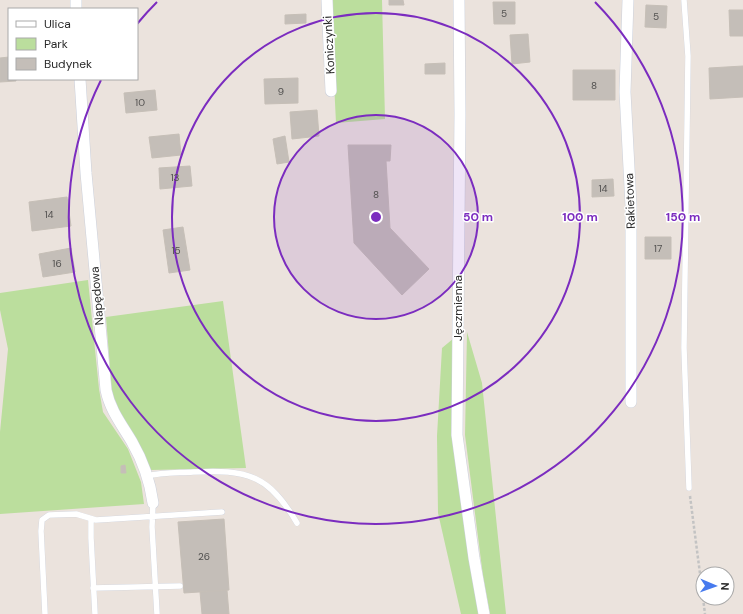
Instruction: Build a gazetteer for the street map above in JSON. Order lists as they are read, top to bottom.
{
  "streets": {
    "street": [
      "Koniczynki",
      "Rakietowa",
      "Napędowa",
      "Jęczmienna"
    ]
  },
  "house_numbers": [
    "5",
    "5",
    "8",
    "9",
    "10",
    "13",
    "14",
    "8",
    "14",
    "17",
    "15",
    "16",
    "26"
  ],
  "legend": ["Ulica", "Park", "Budynek"],
  "north": "right",
  "rings": ["50 m", "100 m", "150 m"]
}
